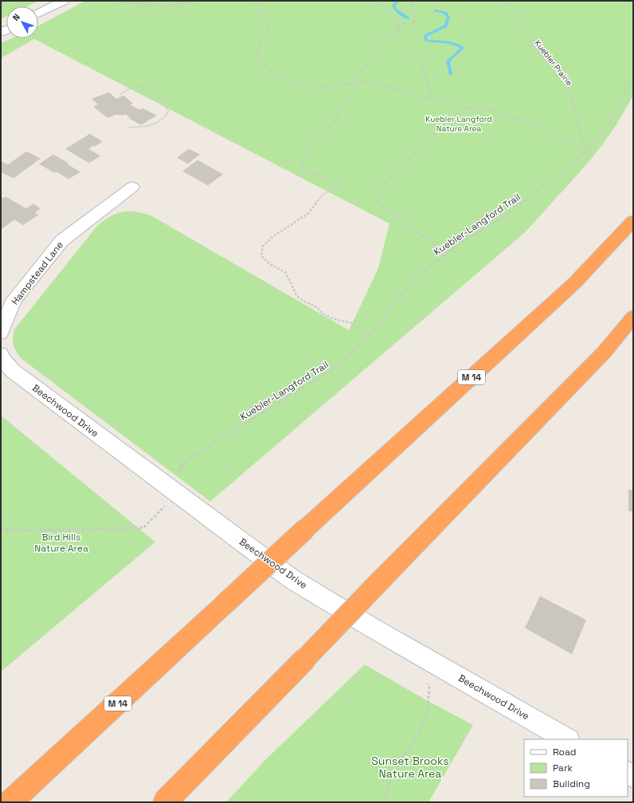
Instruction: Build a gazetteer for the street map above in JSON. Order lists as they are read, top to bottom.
{
  "streets": {
    "highway": ["M 14"],
    "street": ["Hampstead Lane", "Beechwood Drive"],
    "path": ["Kuebler Prairie", "Kuebler-Langford Trail"]
  },
  "crossings": [
    ["Kuebler Prairie", "Kuebler-Langford Trail"],
    ["Kuebler-Langford Trail", "Beechwood Drive"]
  ],
  "parks": ["Kuebler Langford Nature Area", "Bird Hills Nature Area", "Sunset Brooks Nature Area"],
  "legend": ["Road", "Park", "Building"],
  "north": "top left"
}
